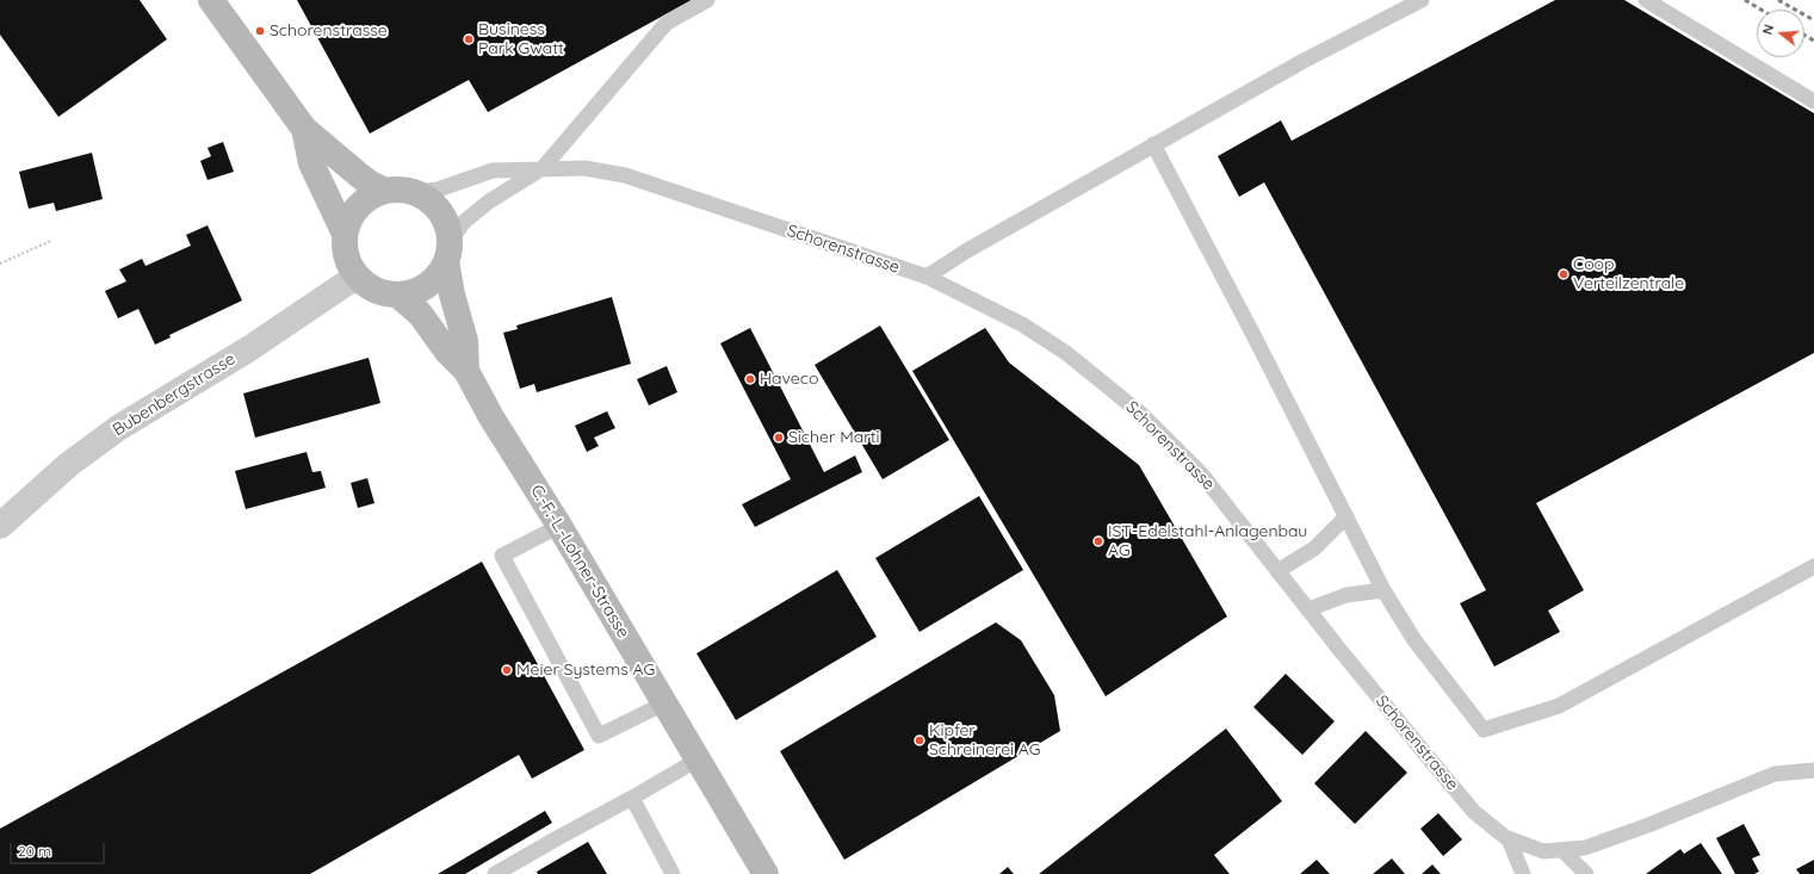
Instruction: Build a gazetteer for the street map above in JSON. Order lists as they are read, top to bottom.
{
  "streets": {
    "street": ["Bubenbergstrasse", "C.-F.-L.-Lohner-Strasse"],
    "lane": ["Schorenstrasse"]
  },
  "crossings": [
    ["Schorenstrasse", "Bubenbergstrasse"],
    ["Schorenstrasse", "C.-F.-L.-Lohner-Strasse"],
    ["Bubenbergstrasse", "C.-F.-L.-Lohner-Strasse"]
  ],
  "places": [
    "Schorenstrasse",
    "Business Park Gwatt",
    "Coop Verteilzentrale",
    "Haveco",
    "Sicher Marti",
    "IST-Edelstahl-Anlagenbau AG",
    "Meier Systems AG",
    "Kipfer Schreinerei AG"
  ],
  "scale_bar": "20 m",
  "north": "left"
}
